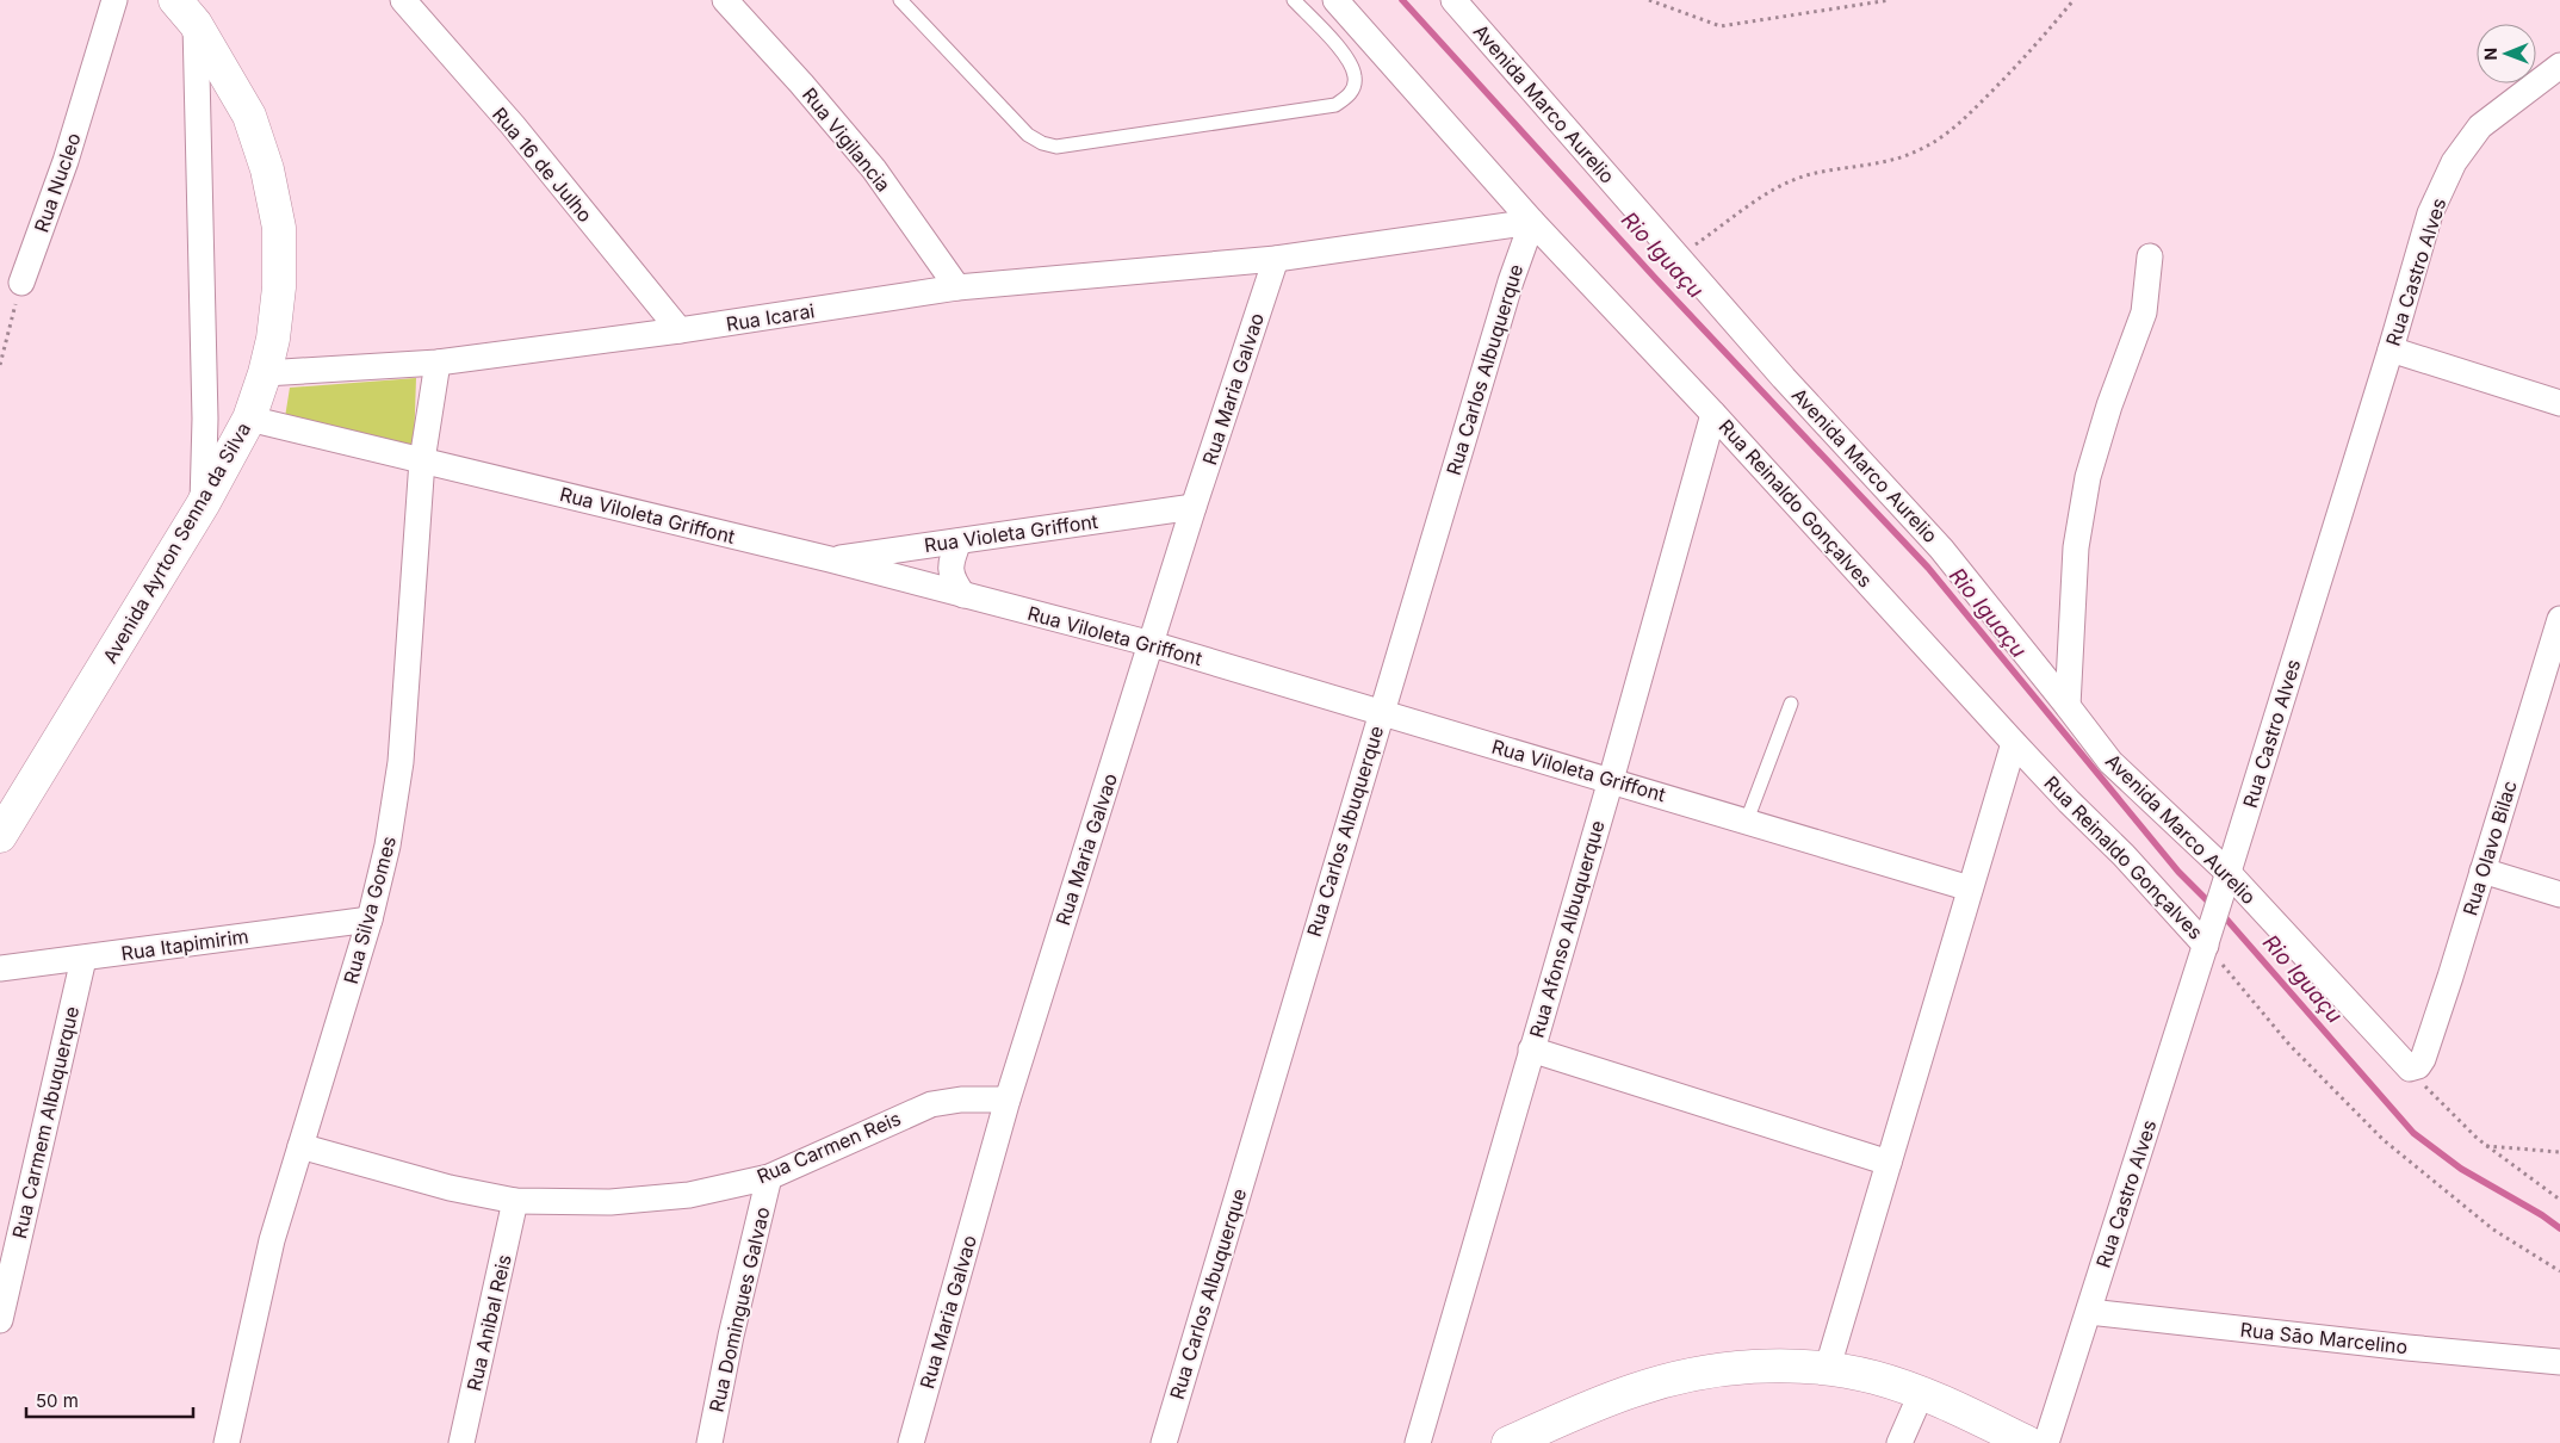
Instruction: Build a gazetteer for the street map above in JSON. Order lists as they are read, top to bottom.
{
  "streets": {
    "street": [
      "Avenida Marco Aurelio",
      "Rua Vigilancia",
      "Rua 16 de Julho",
      "Rua Nucleo",
      "Rua Castro Alves",
      "Rua Icarai",
      "Rua Carlos Albuquerque",
      "Rua Maria Galvao",
      "Rua Reinaldo Gonçalves",
      "Rua Viloleta Griffont",
      "Rua Violeta Griffont",
      "Avenida Ayrton Senna da Silva",
      "Rua Olavo Bilac",
      "Rua Silva Gomes",
      "Rua Afonso Albuquerque",
      "Rua Itapimirim",
      "Rua Carmem Albuquerque",
      "Rua Carmen Reis",
      "Rua Domingues Galvao",
      "Rua Anibal Reis",
      "Rua Sāo Marcelino"
    ]
  },
  "crossings": [
    ["Avenida Marco Aurelio", "Rua Castro Alves"],
    ["Avenida Marco Aurelio", "Rua Olavo Bilac"],
    ["Rua Vigilancia", "Rua Icarai"],
    ["Rua 16 de Julho", "Rua Icarai"],
    ["Rua Castro Alves", "Rua Reinaldo Gonçalves"],
    ["Rua Castro Alves", "Rua Sāo Marcelino"],
    ["Rua Icarai", "Rua Carlos Albuquerque"],
    ["Rua Icarai", "Rua Maria Galvao"],
    ["Rua Icarai", "Rua Reinaldo Gonçalves"],
    ["Rua Icarai", "Avenida Ayrton Senna da Silva"],
    ["Rua Icarai", "Rua Silva Gomes"],
    ["Rua Carlos Albuquerque", "Rua Reinaldo Gonçalves"],
    ["Rua Carlos Albuquerque", "Rua Viloleta Griffont"],
    ["Rua Maria Galvao", "Rua Viloleta Griffont"],
    ["Rua Maria Galvao", "Rua Violeta Griffont"],
    ["Rua Maria Galvao", "Rua Carmen Reis"],
    ["Rua Reinaldo Gonçalves", "Rua Afonso Albuquerque"],
    ["Rua Viloleta Griffont", "Rua Violeta Griffont"],
    ["Rua Viloleta Griffont", "Avenida Ayrton Senna da Silva"],
    ["Rua Viloleta Griffont", "Rua Silva Gomes"],
    ["Rua Viloleta Griffont", "Rua Afonso Albuquerque"],
    ["Rua Silva Gomes", "Rua Itapimirim"],
    ["Rua Silva Gomes", "Rua Carmen Reis"],
    ["Rua Itapimirim", "Rua Carmem Albuquerque"],
    ["Rua Carmen Reis", "Rua Domingues Galvao"],
    ["Rua Carmen Reis", "Rua Anibal Reis"]
  ],
  "water": ["Rio Iguaçu"],
  "scale_bar": "50 m",
  "north": "left"
}
